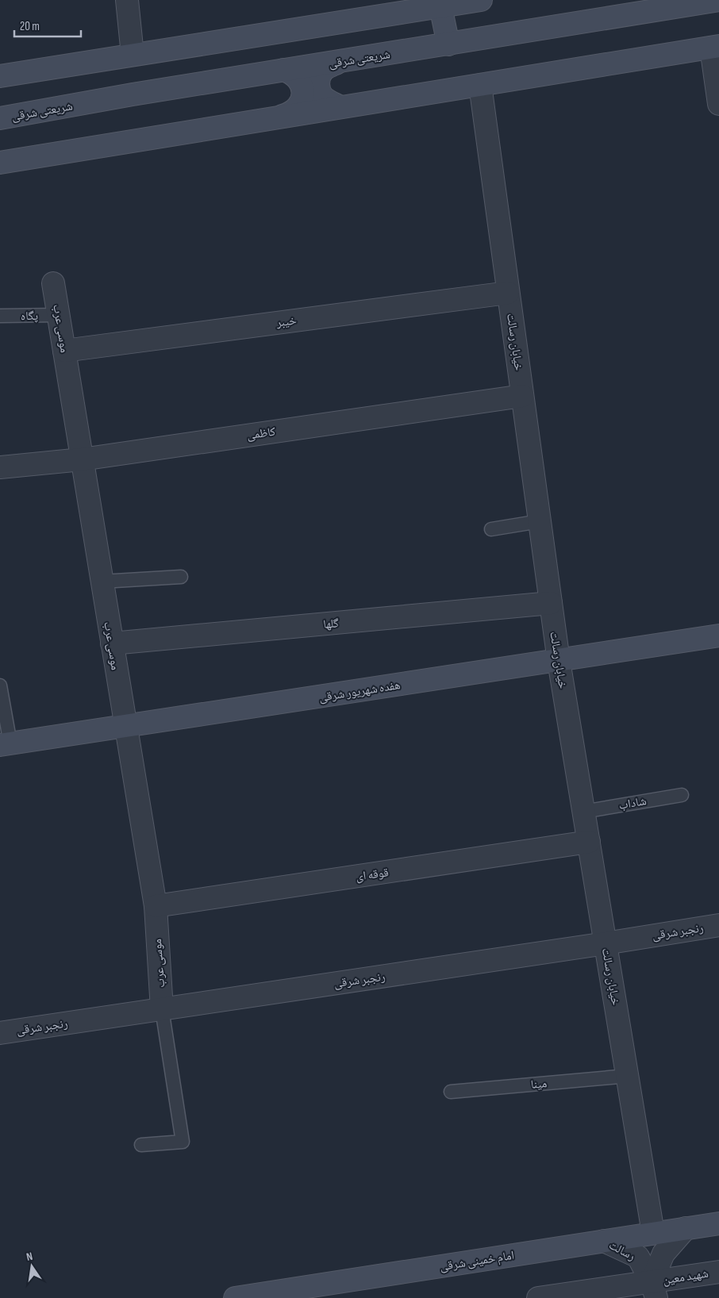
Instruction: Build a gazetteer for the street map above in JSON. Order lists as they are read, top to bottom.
{
  "streets": {
    "main road": ["شریعتی شرقی", "هفده شهریور شرقی", "امام خمینی شرقی"],
    "street": [
      "خیبر",
      "موسی عرب",
      "خیابان رسالت",
      "کاظمی",
      "گلها",
      "قوقه ای",
      "رنجبر شرقی",
      "رسالت",
      "شهید معین"
    ],
    "lane": ["پگاه", "شاداب", "مینا"]
  },
  "crossings": [
    ["پگاه", "موسی عرب"],
    ["خیبر", "موسی عرب"],
    ["خیبر", "خیابان رسالت"],
    ["موسی عرب", "کاظمی"],
    ["موسی عرب", "گلها"],
    ["موسی عرب", "هفده شهریور شرقی"],
    ["موسی عرب", "قوقه ای"],
    ["موسی عرب", "رنجبر شرقی"],
    ["خیابان رسالت", "کاظمی"],
    ["خیابان رسالت", "گلها"],
    ["خیابان رسالت", "هفده شهریور شرقی"],
    ["خیابان رسالت", "شاداب"],
    ["خیابان رسالت", "قوقه ای"],
    ["خیابان رسالت", "رنجبر شرقی"],
    ["خیابان رسالت", "مینا"],
    ["خیابان رسالت", "امام خمینی شرقی"],
    ["رسالت", "امام خمینی شرقی"],
    ["رسالت", "شهید معین"]
  ],
  "scale_bar": "20 m",
  "north": "top"
}
